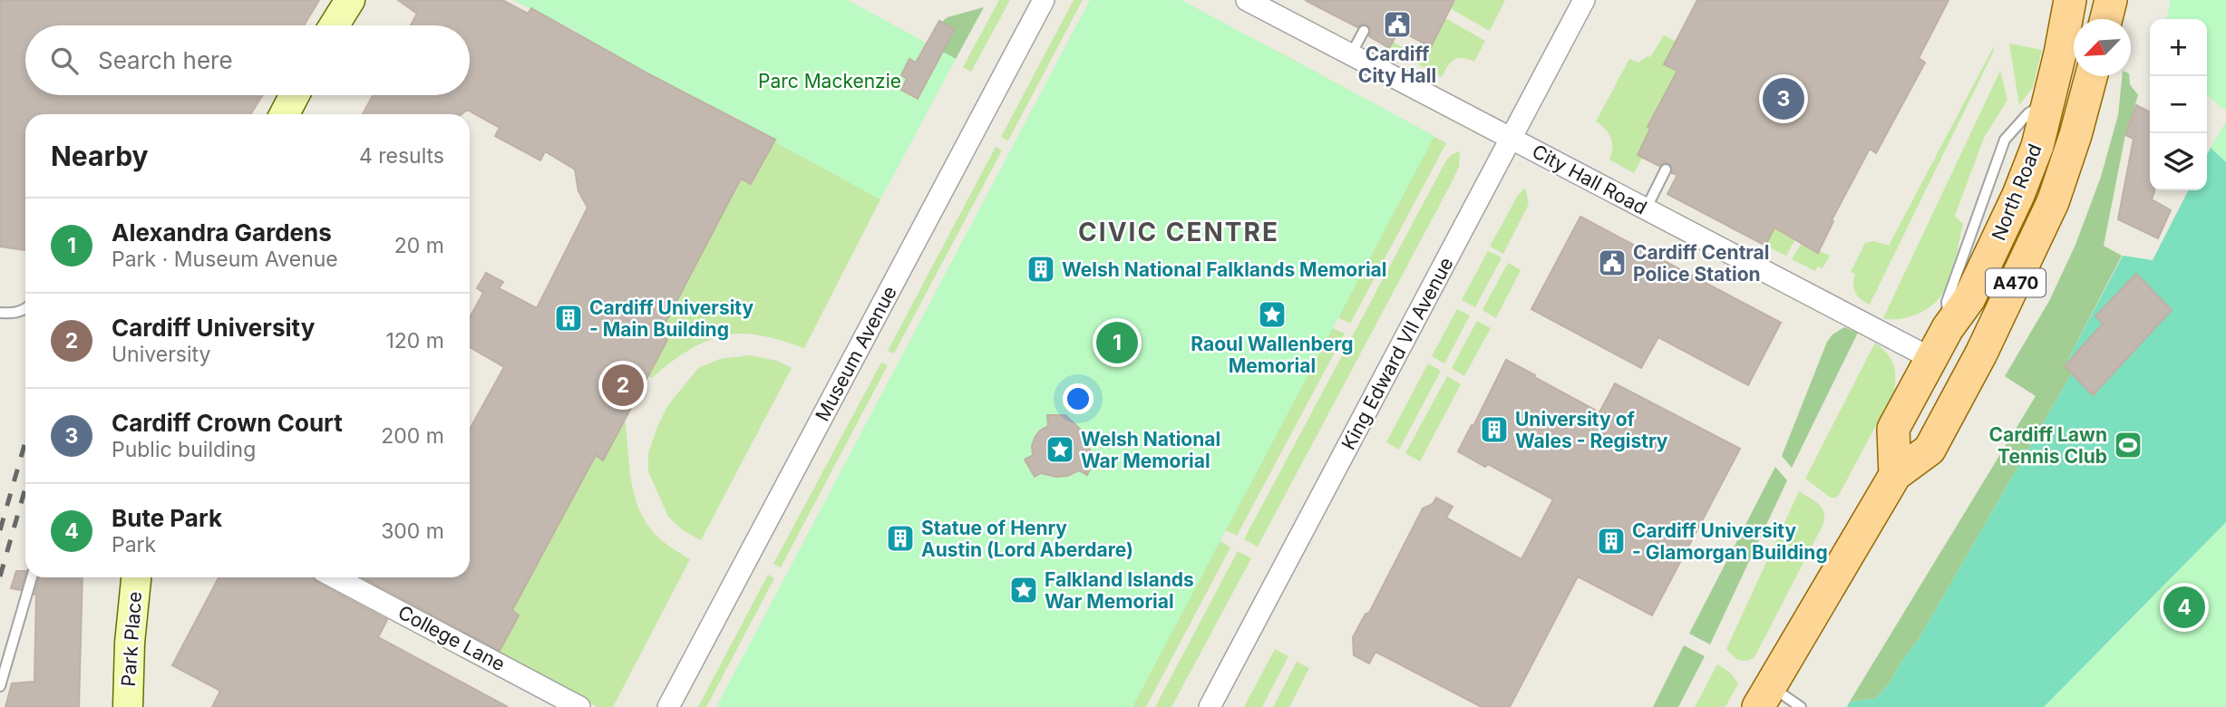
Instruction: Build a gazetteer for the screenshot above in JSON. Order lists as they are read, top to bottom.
{
  "streets": {
    "main road": ["North Road", "A470"],
    "street": [
      "City Hall Road",
      "Museum Avenue",
      "King Edward VII Avenue",
      "College Lane",
      "Park Place"
    ]
  },
  "crossings": [
    ["City Hall Road", "North Road"],
    ["City Hall Road", "King Edward VII Avenue"]
  ],
  "districts": ["CIVIC CENTRE"],
  "parks": ["Parc Mackenzie"],
  "places": {
    "public building": ["Cardiff City Hall", "Cardiff Central Police Station"],
    "building": [
      "Welsh National Falklands Memorial",
      "Cardiff University - Main Building",
      "University of Wales - Registry",
      "Statue of Henry Austin (Lord Aberdare)",
      "Cardiff University - Glamorgan Building"
    ],
    "place": ["Raoul Wallenberg Memorial", "Welsh National War Memorial", "Falkland Islands War Memorial"],
    "sports": ["Cardiff Lawn Tennis Club"]
  },
  "north": "bottom left",
  "page": {
    "map_buttons": ["+", "−"],
    "search": "Search here",
    "pins": [
      "3",
      "1",
      "2",
      "4"
    ],
    "heading": ["Nearby", "4 results"],
    "list": [
      {
        "mark": "1",
        "name": "Alexandra Gardens",
        "note": "Park · Museum Avenue",
        "value": "20 m"
      },
      {
        "mark": "2",
        "name": "Cardiff University",
        "note": "University",
        "value": "120 m"
      },
      {
        "mark": "3",
        "name": "Cardiff Crown Court",
        "note": "Public building",
        "value": "200 m"
      },
      {
        "mark": "4",
        "name": "Bute Park",
        "note": "Park",
        "value": "300 m"
      }
    ]
  }
}
